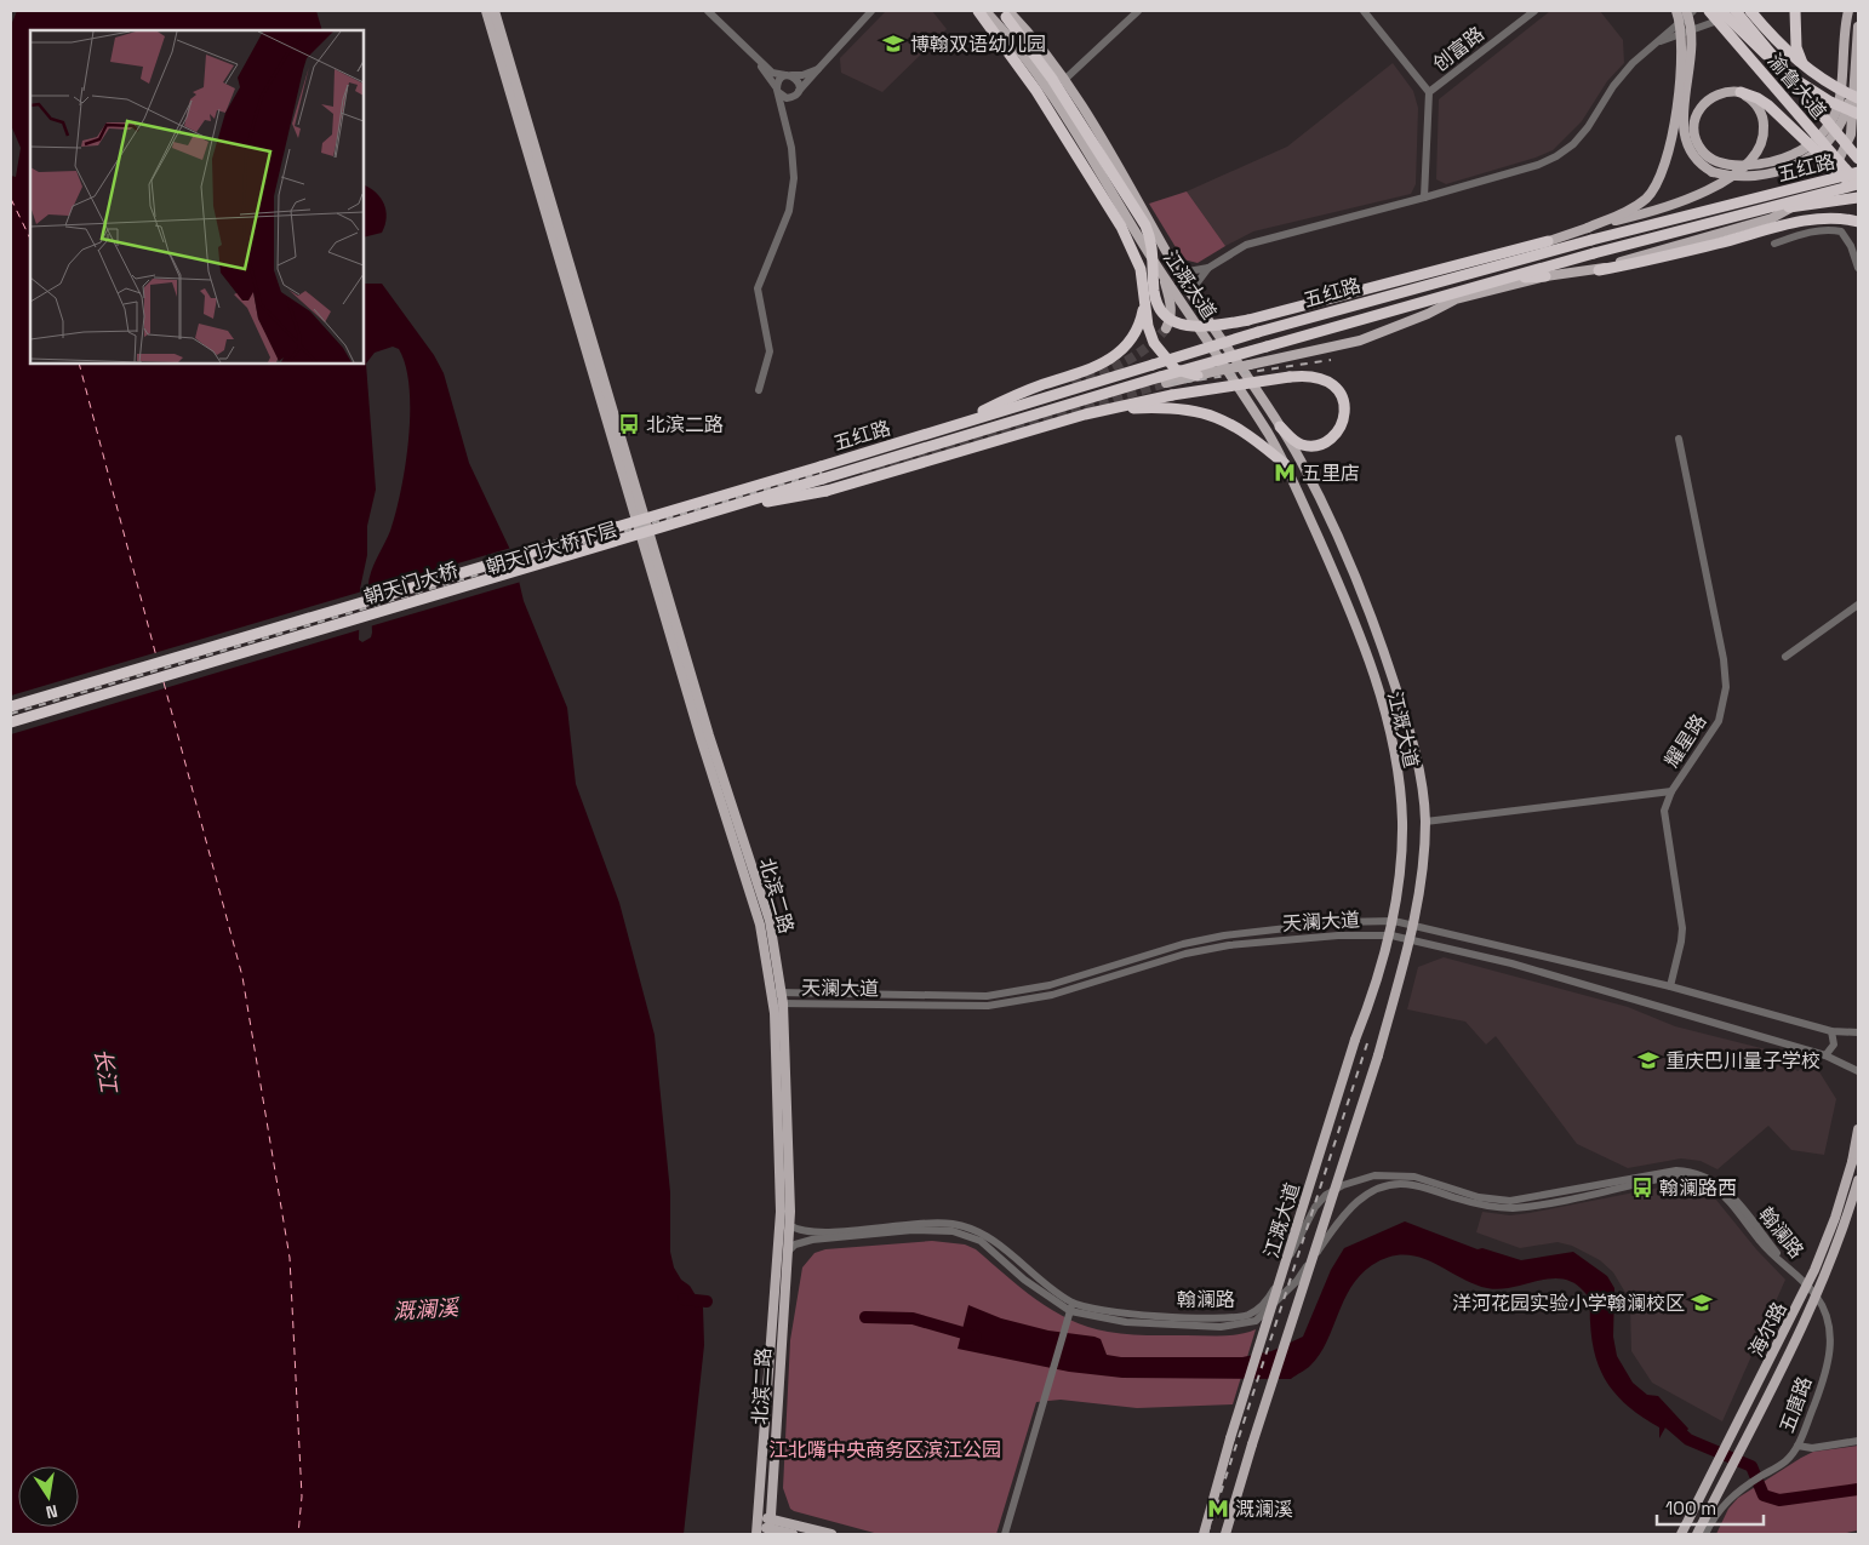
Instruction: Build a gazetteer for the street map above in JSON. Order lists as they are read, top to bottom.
{
  "streets": {
    "highway": ["渝鲁大道", "五红路", "朝天门大桥"],
    "main road": [
      "江溉大道",
      "朝天门大桥下层",
      "北滨二路",
      "海尔路"
    ],
    "street": [
      "创富路",
      "耀星路",
      "天澜大道",
      "翰澜路",
      "五唐路"
    ]
  },
  "crossings": [
    ["渝鲁大道", "五红路"],
    ["五红路", "朝天门大桥下层"],
    ["五红路", "朝天门大桥"],
    ["江溉大道", "天澜大道"],
    ["朝天门大桥下层", "朝天门大桥"],
    ["耀星路", "天澜大道"],
    ["北滨二路", "天澜大道"],
    ["北滨二路", "翰澜路"],
    ["翰澜路", "五唐路"]
  ],
  "water": ["长江", "溉澜溪"],
  "parks": ["江北嘴中央商务区滨江公园"],
  "places": {
    "school or university": ["博翰双语幼儿园", "重庆巴川量子学校", "洋河花园实验小学翰澜校区"],
    "bus stop": ["北滨二路", "翰澜路西"],
    "metro station": ["五里店", "溉澜溪"]
  },
  "scale_bar": "100 m",
  "north": "bottom"
}
